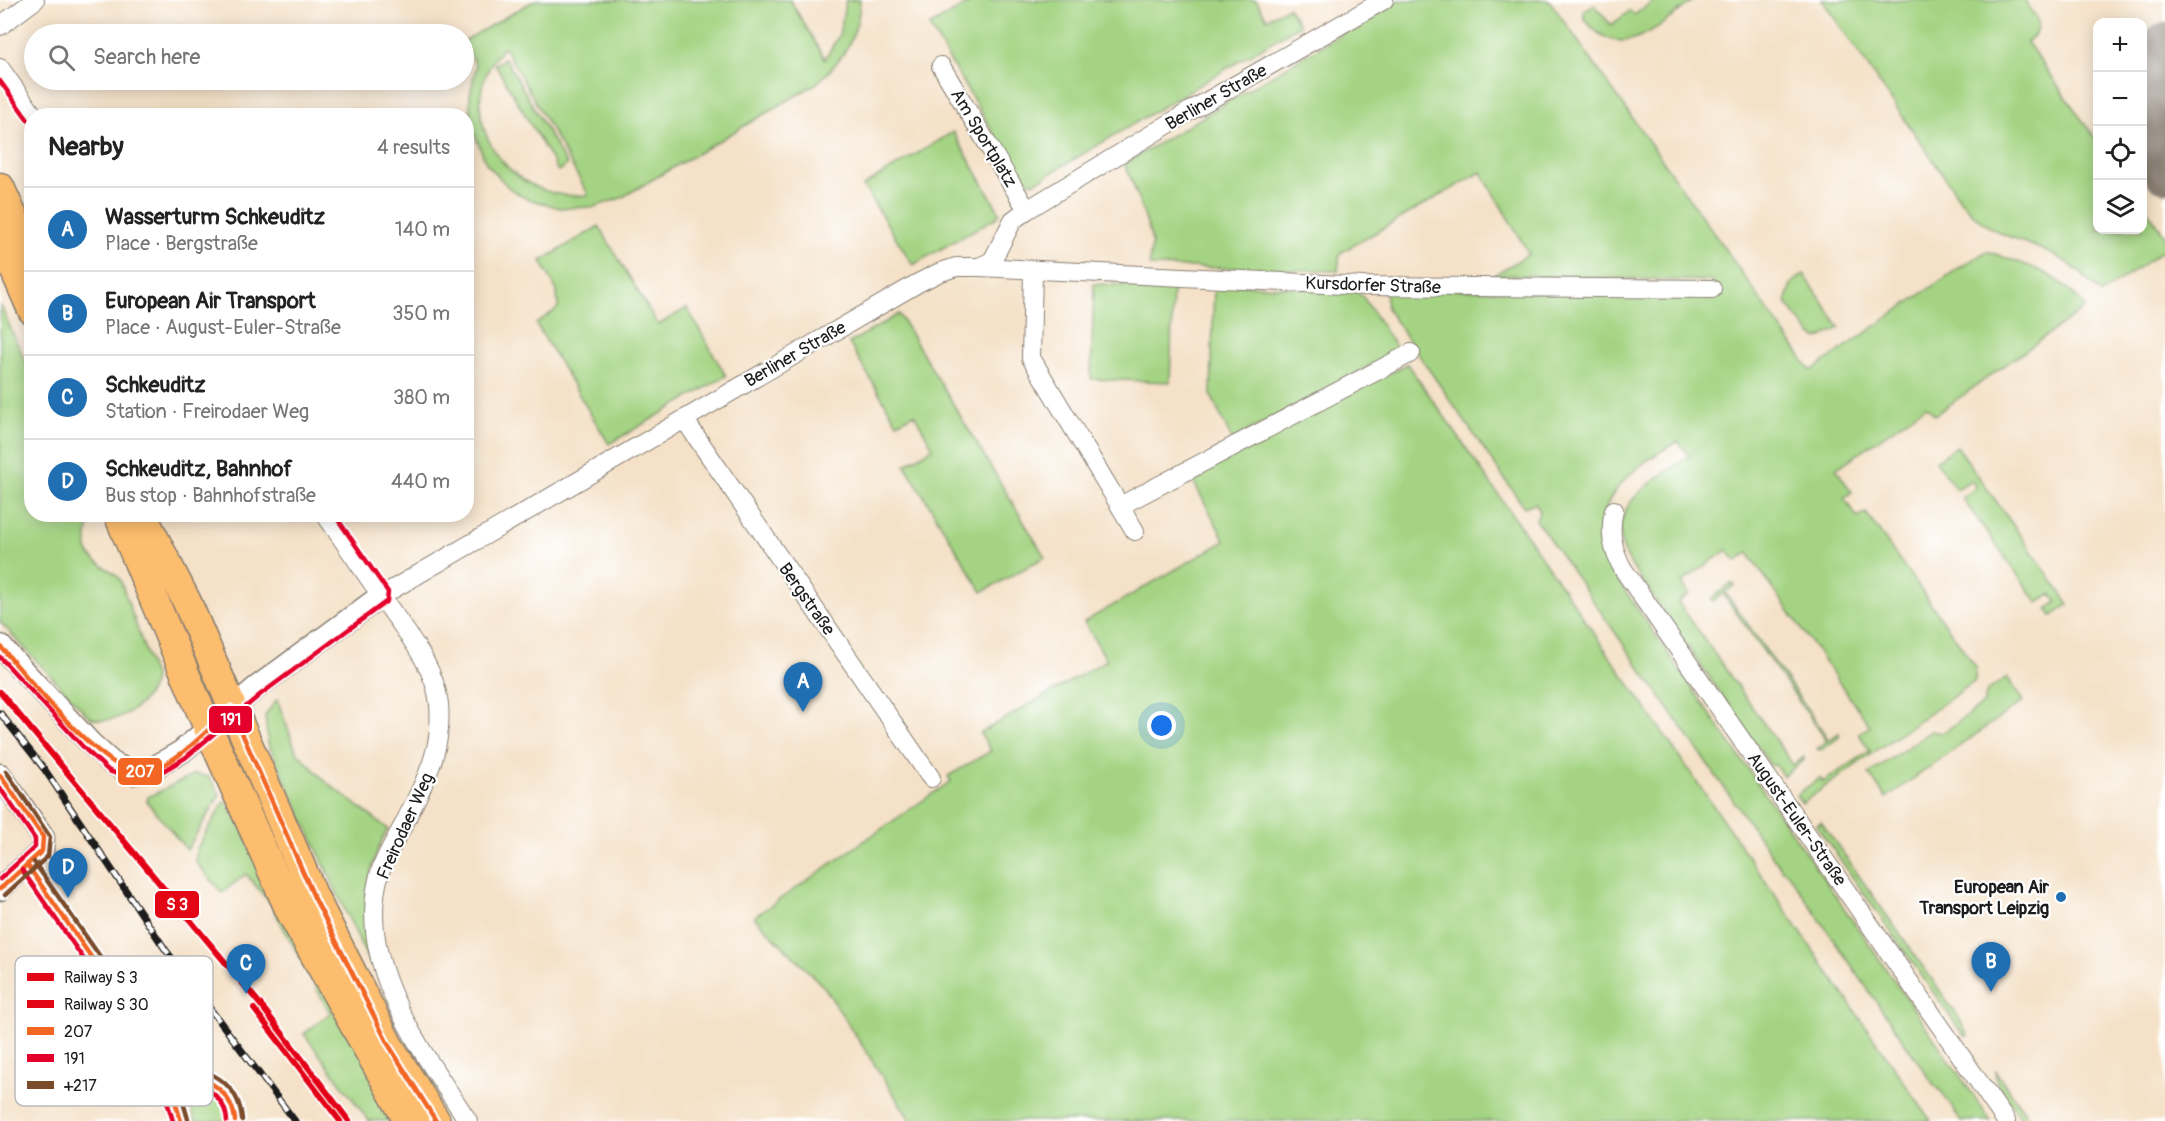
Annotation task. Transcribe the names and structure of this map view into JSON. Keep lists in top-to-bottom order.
{
  "streets": {
    "street": [
      "Berliner Straße",
      "Am Sportplatz",
      "Kursdorfer Straße",
      "Bergstraße",
      "August-Euler-Straße",
      "Freirodaer Weg"
    ]
  },
  "crossings": [
    ["Berliner Straße", "Am Sportplatz"],
    ["Berliner Straße", "Kursdorfer Straße"],
    ["Berliner Straße", "Bergstraße"],
    ["Berliner Straße", "Freirodaer Weg"]
  ],
  "places": ["European Air Transport Leipzig"],
  "lines": ["transit line 191", "transit line 207", "transit line +217"],
  "legend": [
    "Railway S 3",
    "Railway S 30",
    "207",
    "191",
    "+217"
  ],
  "page": {
    "map_buttons": ["+", "−"],
    "search": "Search here",
    "heading": ["Nearby", "4 results"],
    "list": [
      {
        "mark": "A",
        "name": "Wasserturm Schkeuditz",
        "note": "Place · Bergstraße",
        "value": "140 m"
      },
      {
        "mark": "B",
        "name": "European Air Transport",
        "note": "Place · August-Euler-Straße",
        "value": "350 m"
      },
      {
        "mark": "C",
        "name": "Schkeuditz",
        "note": "Station · Freirodaer Weg",
        "value": "380 m"
      },
      {
        "mark": "D",
        "name": "Schkeuditz, Bahnhof",
        "note": "Bus stop · Bahnhofstraße",
        "value": "440 m"
      }
    ],
    "pins": [
      "A",
      "D",
      "B",
      "C"
    ]
  }
}
